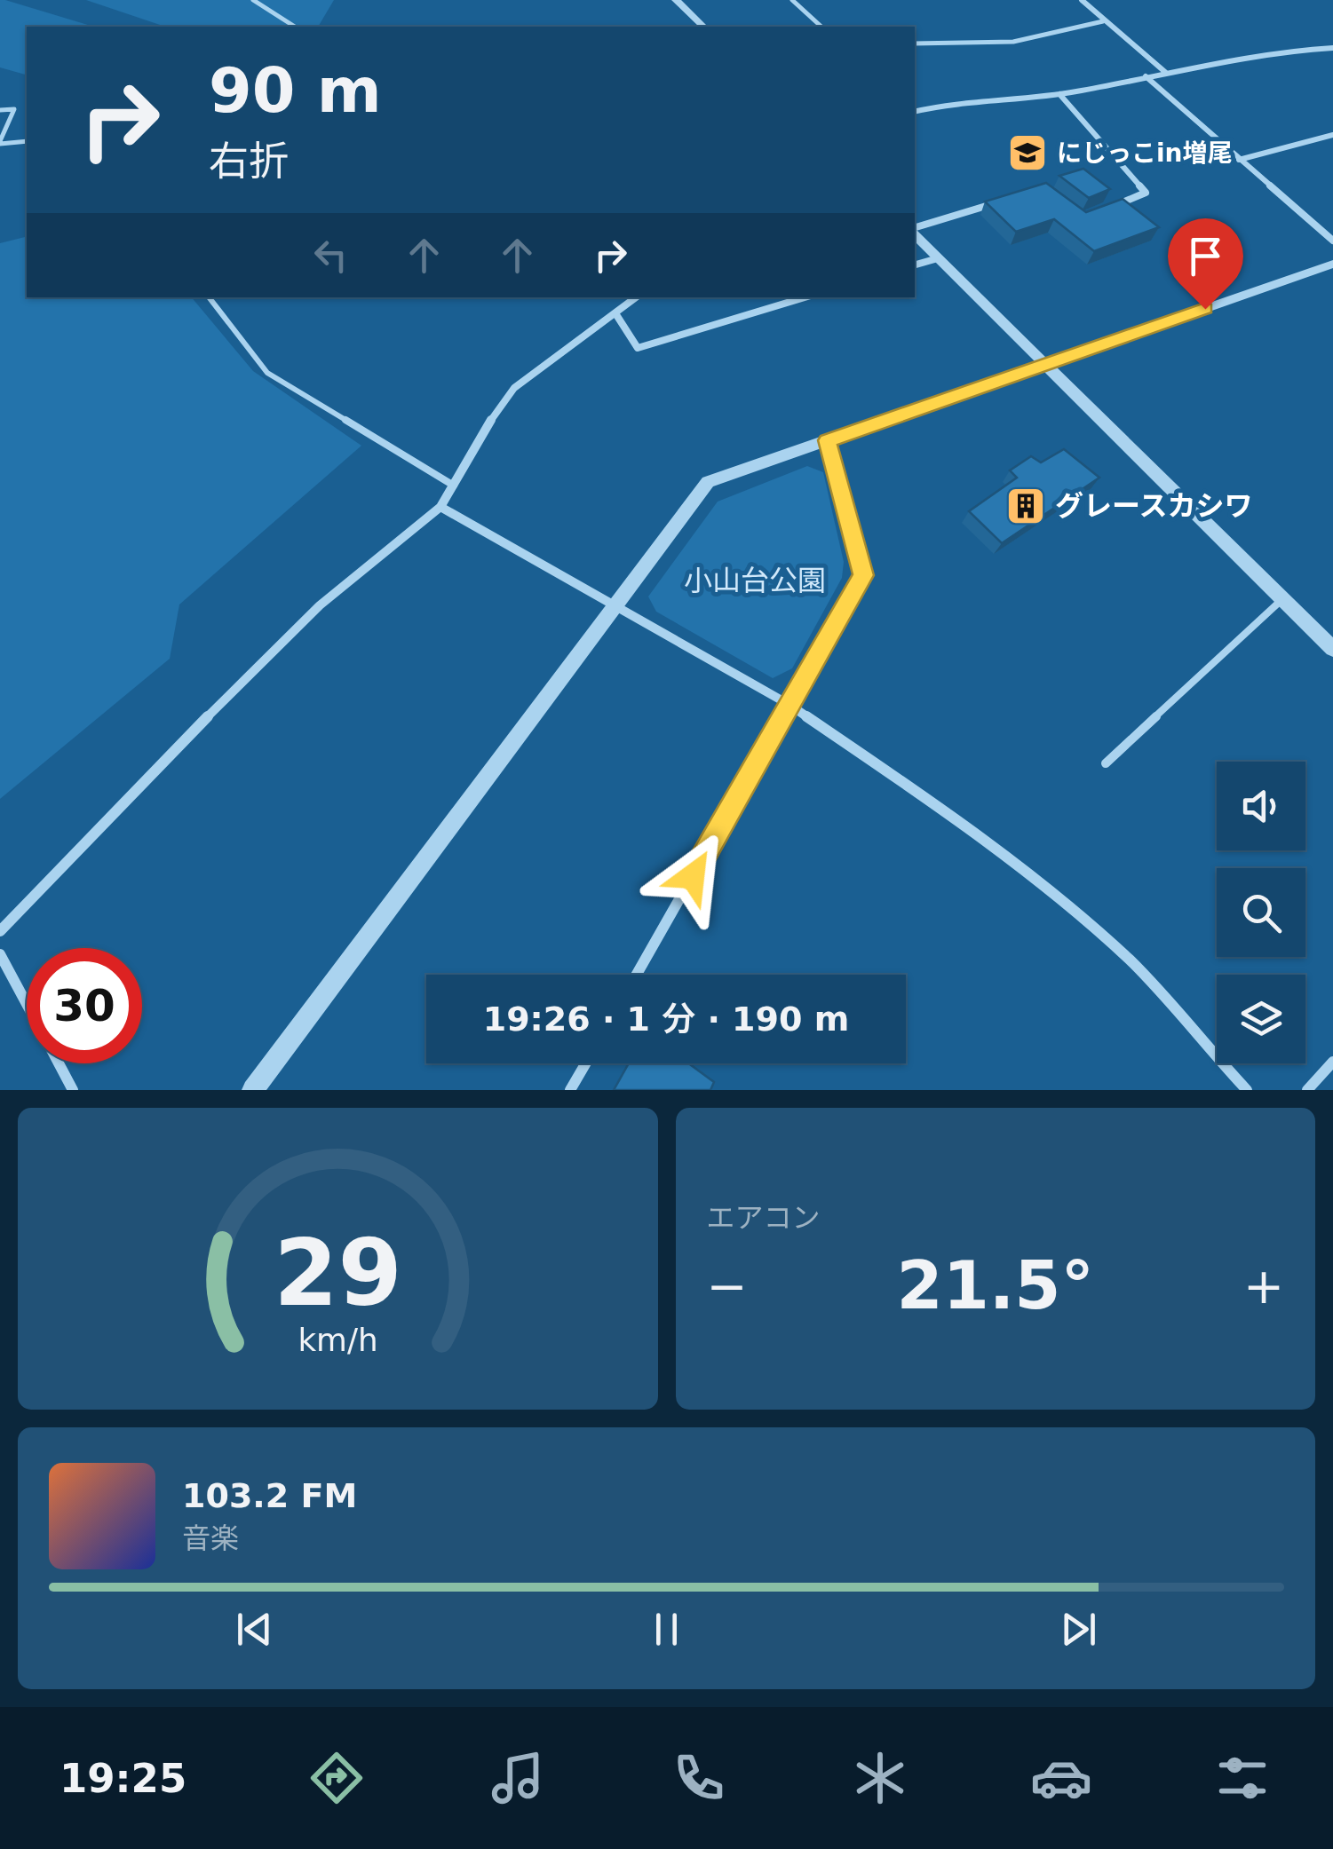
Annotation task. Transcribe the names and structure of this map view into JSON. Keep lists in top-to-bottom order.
{
  "parks": ["小山台公園"],
  "places": {
    "school or university": ["にじっこin増尾"],
    "building": ["グレースカシワ"]
  },
  "page": {
    "turn": ["90 m", "右折"],
    "limit": "30",
    "trip": "19:26 · 1 分 · 190 m",
    "tile": "エアコン",
    "heat": ["−", "21.5°", "+"],
    "song": ["103.2 FM", "音楽"],
    "tabs": "19:25",
    "gauge": ["29", "km/h"]
  }
}
